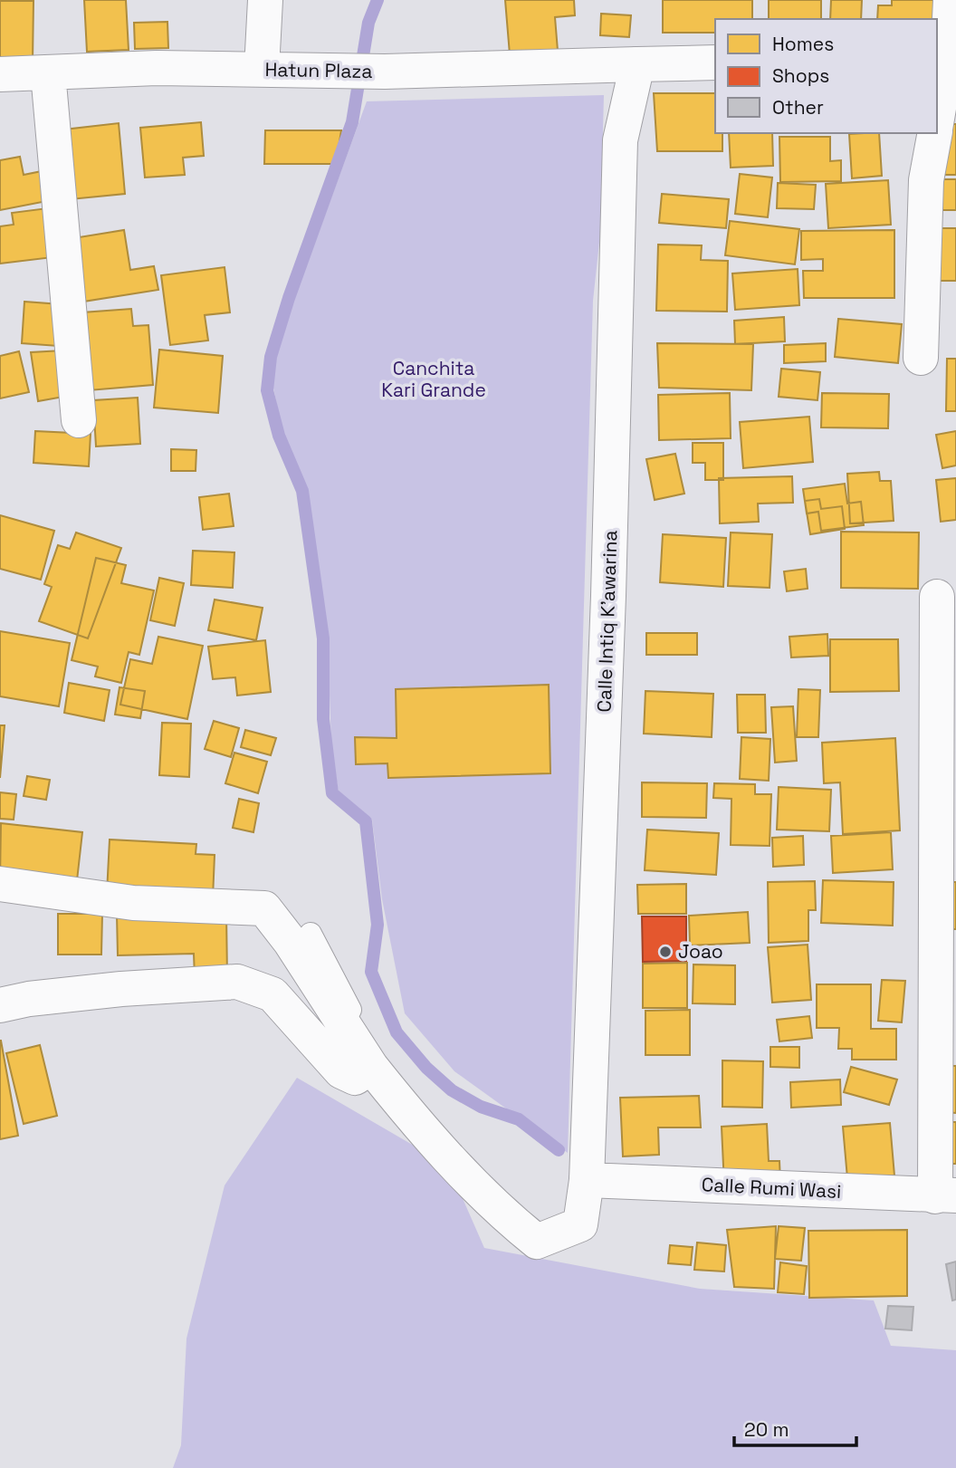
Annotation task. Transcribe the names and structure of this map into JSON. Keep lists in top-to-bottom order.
{
  "streets": {
    "street": ["Hatun Plaza", "Calle Intiq K'awarina", "Calle Rumi Wasi"]
  },
  "crossings": [
    ["Hatun Plaza", "Calle Intiq K'awarina"],
    ["Calle Intiq K'awarina", "Calle Rumi Wasi"]
  ],
  "parks": ["Canchita Kari Grande"],
  "places": ["Joao"],
  "legend": ["Homes", "Shops", "Other"],
  "scale_bar": "20 m"
}
